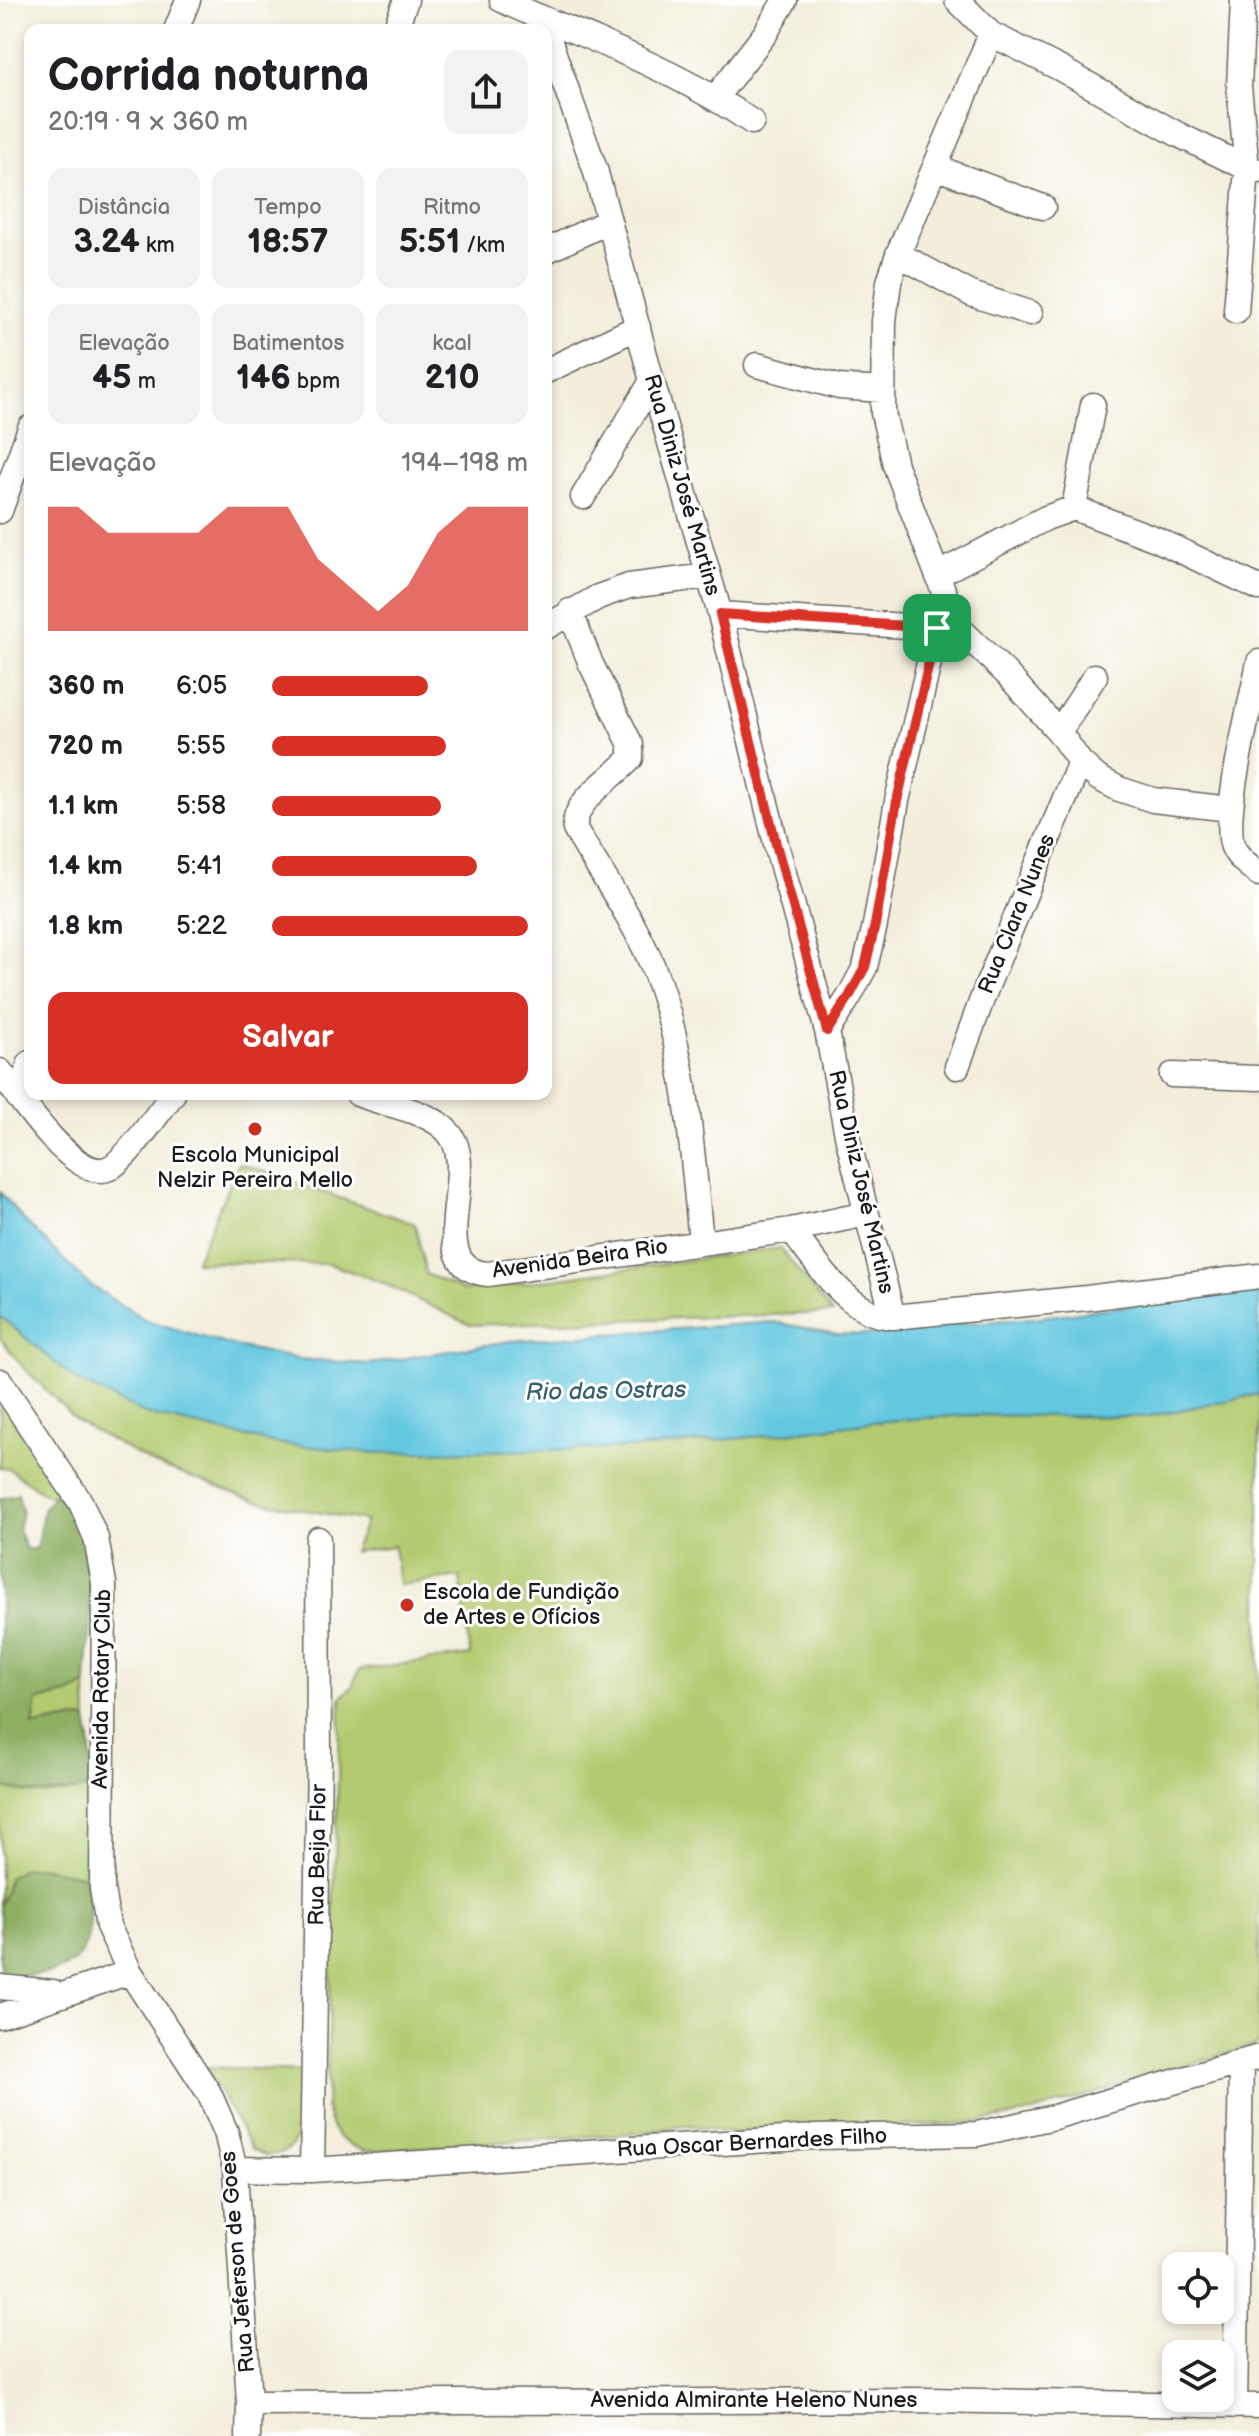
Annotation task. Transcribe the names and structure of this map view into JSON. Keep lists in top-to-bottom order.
{
  "streets": {
    "street": [
      "Rua Diniz José Martins",
      "Rua Clara Nunes",
      "Avenida Beira Rio",
      "Avenida Rotary Club",
      "Rua Beija Flor",
      "Rua Oscar Bernardes Filho",
      "Rua Jeferson de Goes",
      "Avenida Almirante Heleno Nunes"
    ]
  },
  "crossings": [
    ["Rua Diniz José Martins", "Avenida Beira Rio"],
    ["Avenida Rotary Club", "Rua Jeferson de Goes"],
    ["Rua Beija Flor", "Rua Oscar Bernardes Filho"],
    ["Rua Oscar Bernardes Filho", "Rua Jeferson de Goes"],
    ["Rua Jeferson de Goes", "Avenida Almirante Heleno Nunes"]
  ],
  "water": ["Rio das Ostras"],
  "places": ["Escola Municipal Nelzir Pereira Mello", "Escola de Fundição de Artes e Ofícios"],
  "page": {
    "heading": ["Corrida noturna", "20:19 · 9 × 360 m"],
    "stats": [
      ["Distância", "3.24 km"],
      ["Tempo", "18:57"],
      ["Ritmo", "5:51 /km"],
      ["Elevação", "45 m"],
      ["Batimentos", "146 bpm"],
      ["kcal", "210"]
    ],
    "chart": ["Elevação", "194–198 m"],
    "list": [
      {
        "name": "360 m",
        "note": "6:05"
      },
      {
        "name": "720 m",
        "note": "5:55"
      },
      {
        "name": "1.1 km",
        "note": "5:58"
      },
      {
        "name": "1.4 km",
        "note": "5:41"
      },
      {
        "name": "1.8 km",
        "note": "5:22"
      }
    ],
    "buttons": "Salvar"
  }
}
